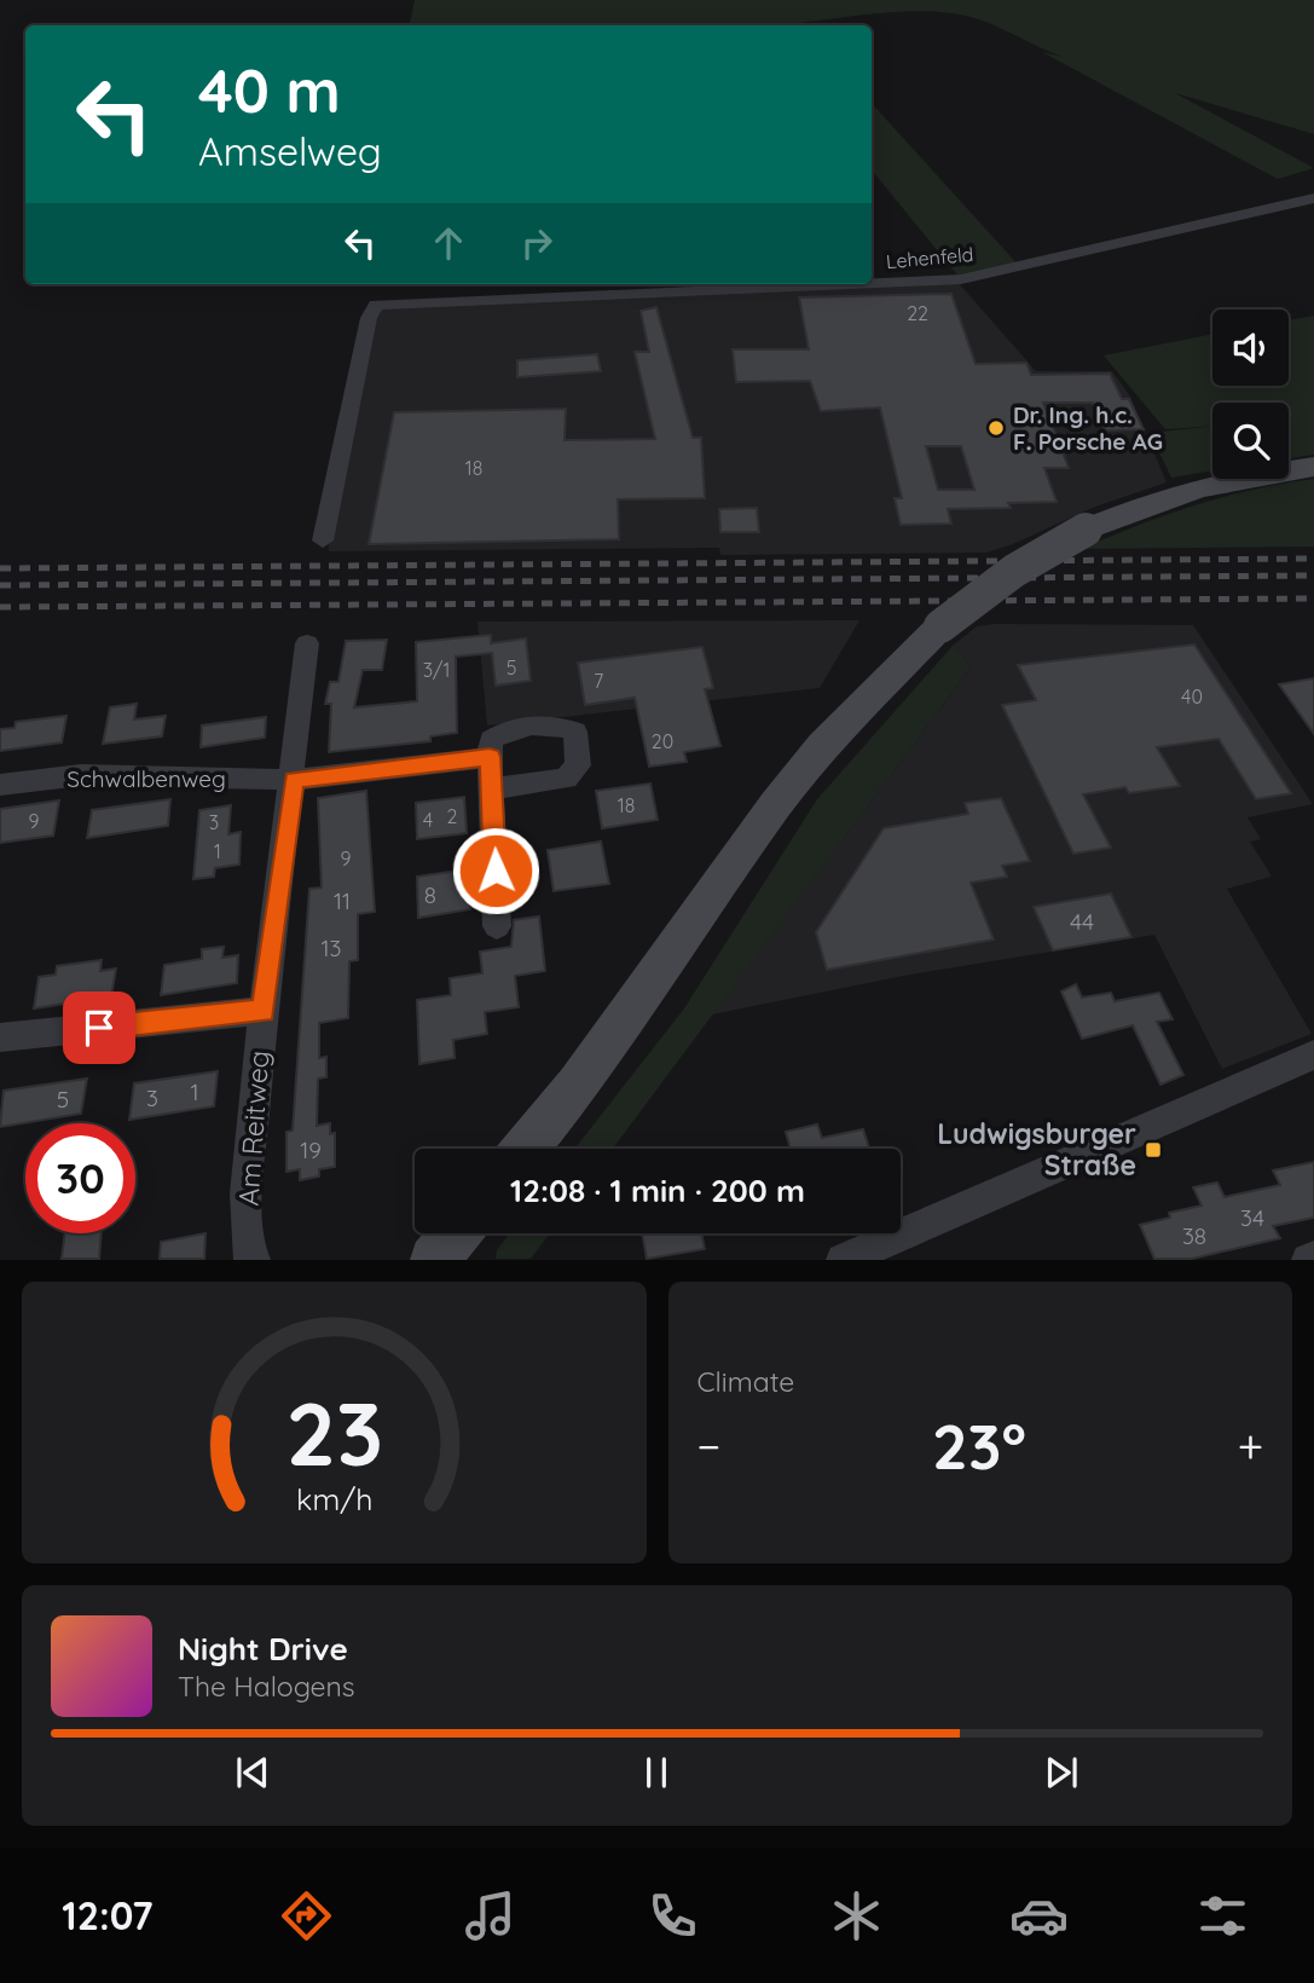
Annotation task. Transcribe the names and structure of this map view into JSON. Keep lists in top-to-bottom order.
{
  "streets": {
    "street": ["Lehenfeld", "Schwalbenweg", "Am Reitweg"]
  },
  "crossings": [
    ["Schwalbenweg", "Am Reitweg"]
  ],
  "places": {
    "other": ["Dr. Ing. h.c. F. Porsche AG"],
    "transit": ["Ludwigsburger Straße"]
  },
  "house_numbers": [
    "22",
    "18",
    "5",
    "3/1",
    "7",
    "40",
    "20",
    "18",
    "2",
    "4",
    "9",
    "3",
    "1",
    "9",
    "8",
    "11",
    "44",
    "13",
    "1",
    "3",
    "5",
    "19",
    "34",
    "38"
  ],
  "page": {
    "turn": ["40 m", "Amselweg"],
    "limit": "30",
    "trip": "12:08 · 1 min · 200 m",
    "tile": "Climate",
    "heat": ["−", "23°", "+"],
    "song": ["Night Drive", "The Halogens"],
    "tabs": "12:07",
    "gauge": ["23", "km/h"]
  }
}
